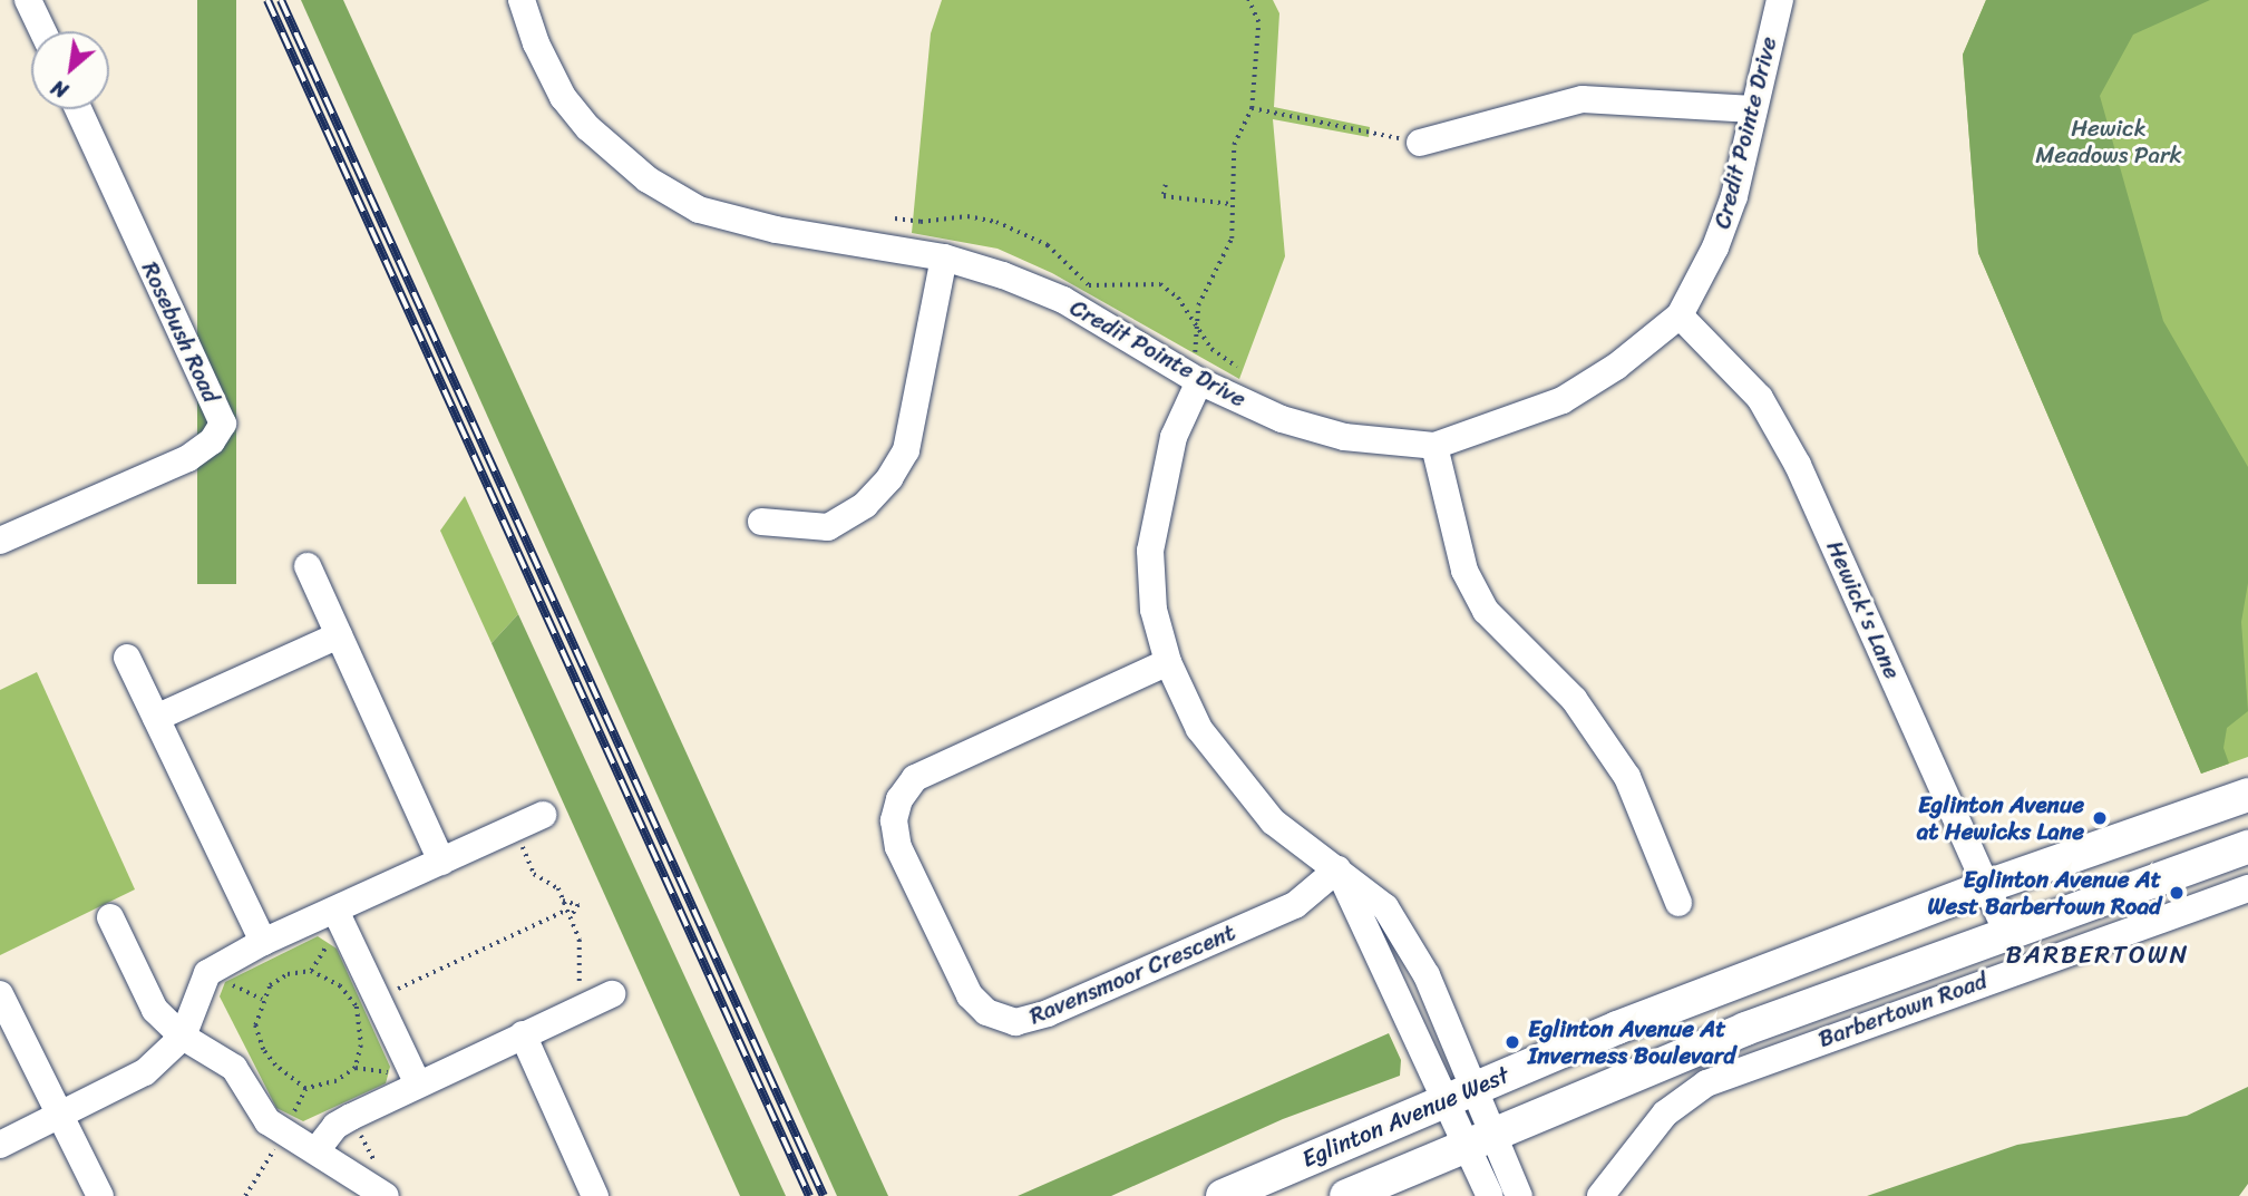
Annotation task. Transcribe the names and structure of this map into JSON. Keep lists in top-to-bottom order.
{
  "streets": {
    "main road": ["Eglinton Avenue West"],
    "street": [
      "Credit Pointe Drive",
      "Rosebush Road",
      "Hewick's Lane",
      "Ravensmoor Crescent",
      "Barbertown Road"
    ]
  },
  "crossings": [
    ["Credit Pointe Drive", "Hewick's Lane"],
    ["Hewick's Lane", "Eglinton Avenue West"]
  ],
  "districts": ["BARBERTOWN"],
  "parks": ["Hewick Meadows Park"],
  "places": ["Eglinton Avenue at Hewicks Lane", "Eglinton Avenue At West Barbertown Road", "Eglinton Avenue At Inverness Boulevard"],
  "north": "bottom left"
}
